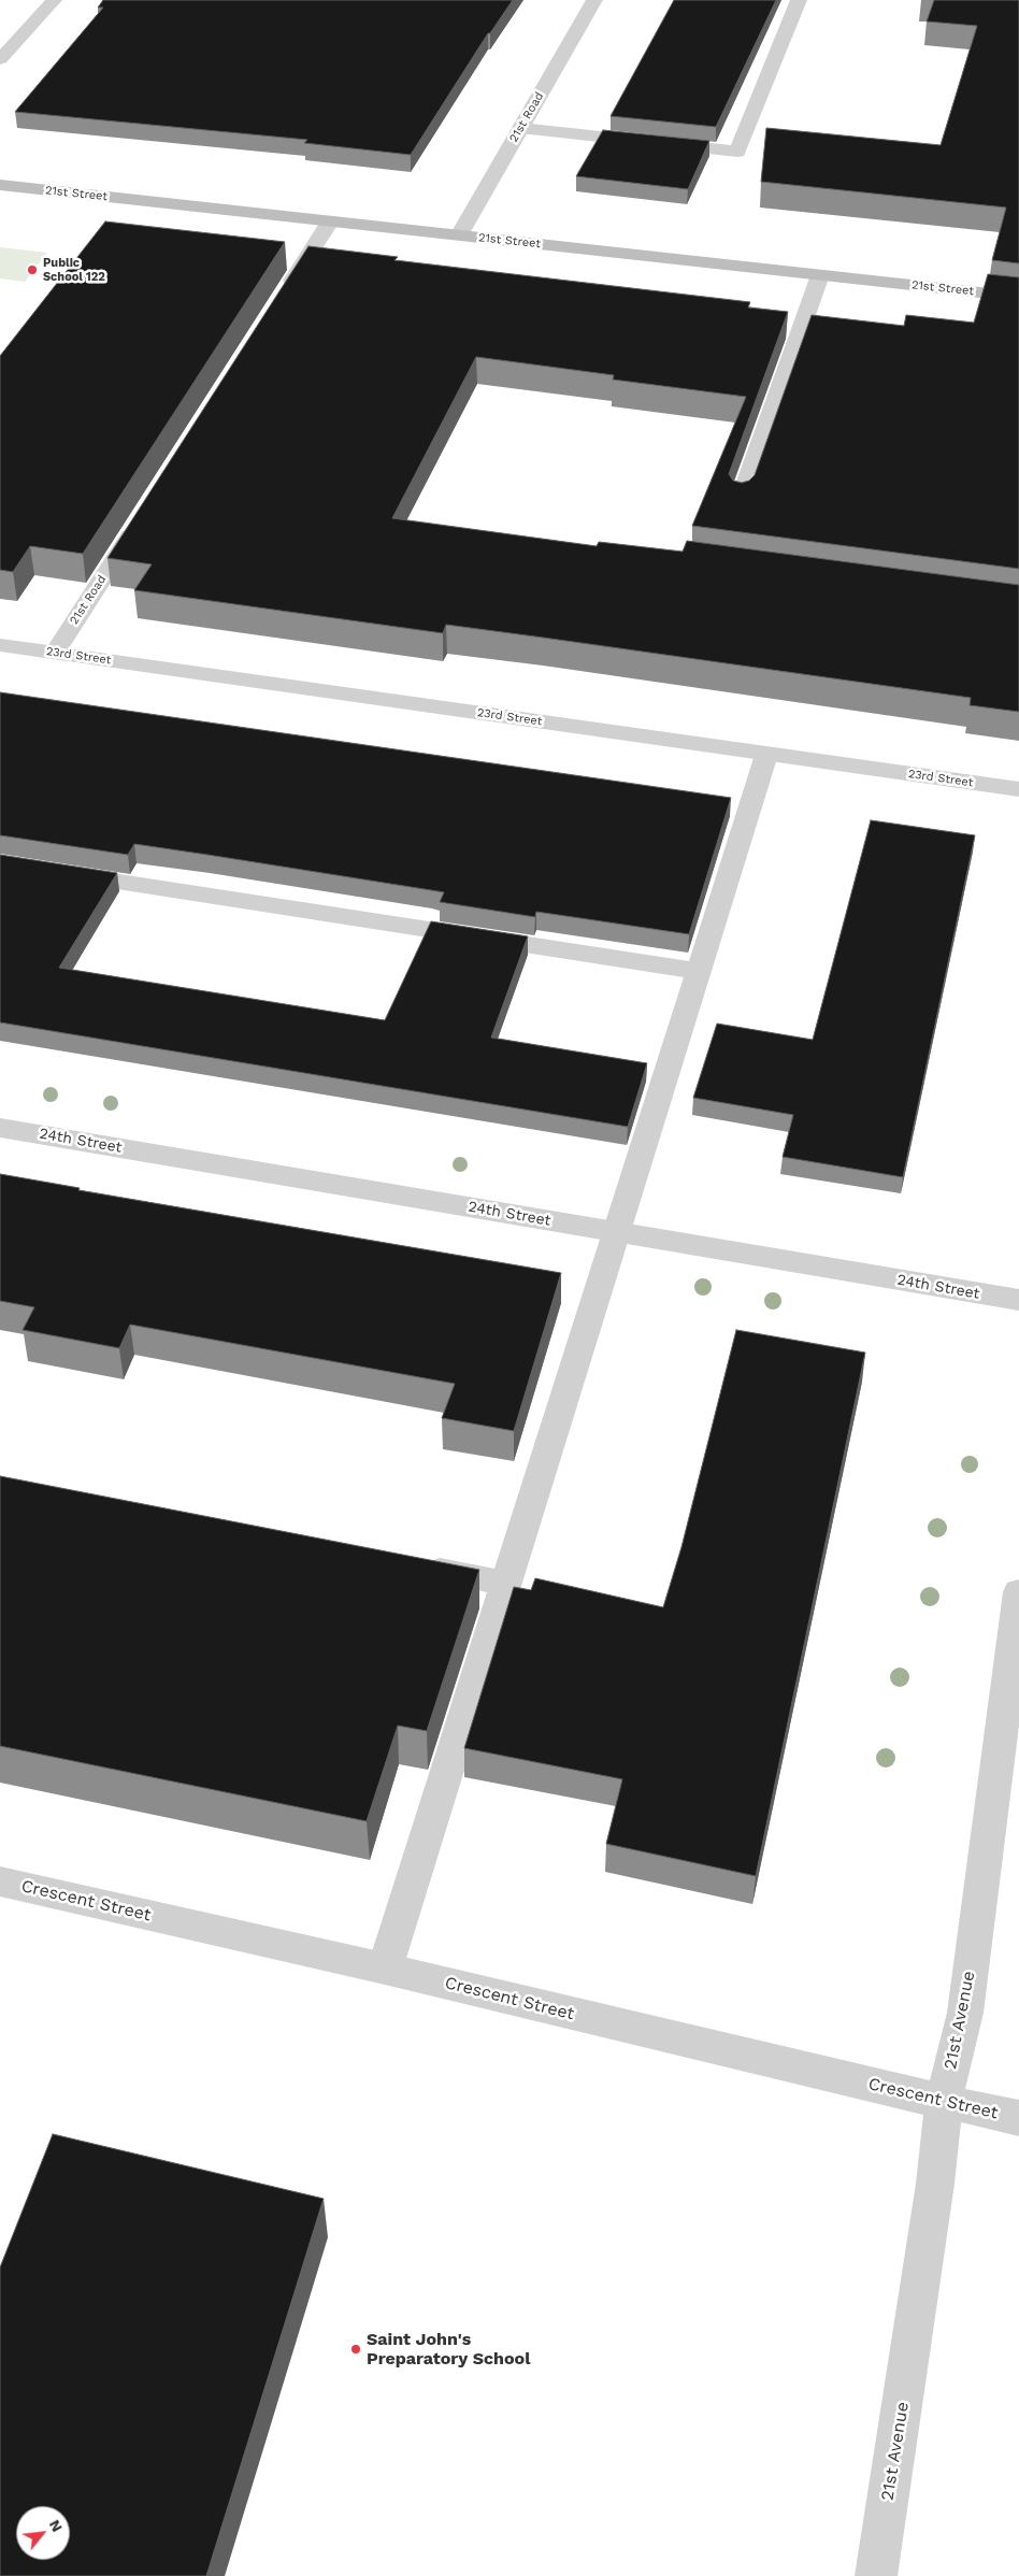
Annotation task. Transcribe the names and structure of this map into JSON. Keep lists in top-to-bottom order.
{
  "streets": {
    "street": [
      "21st Road",
      "21st Street",
      "23rd Street",
      "24th Street",
      "Crescent Street",
      "21st Avenue"
    ]
  },
  "crossings": [
    ["21st Road", "21st Street"],
    ["21st Road", "23rd Street"],
    ["Crescent Street", "21st Avenue"]
  ],
  "places": ["Public School 122", "Saint John's Preparatory School"],
  "north": "top right"
}
